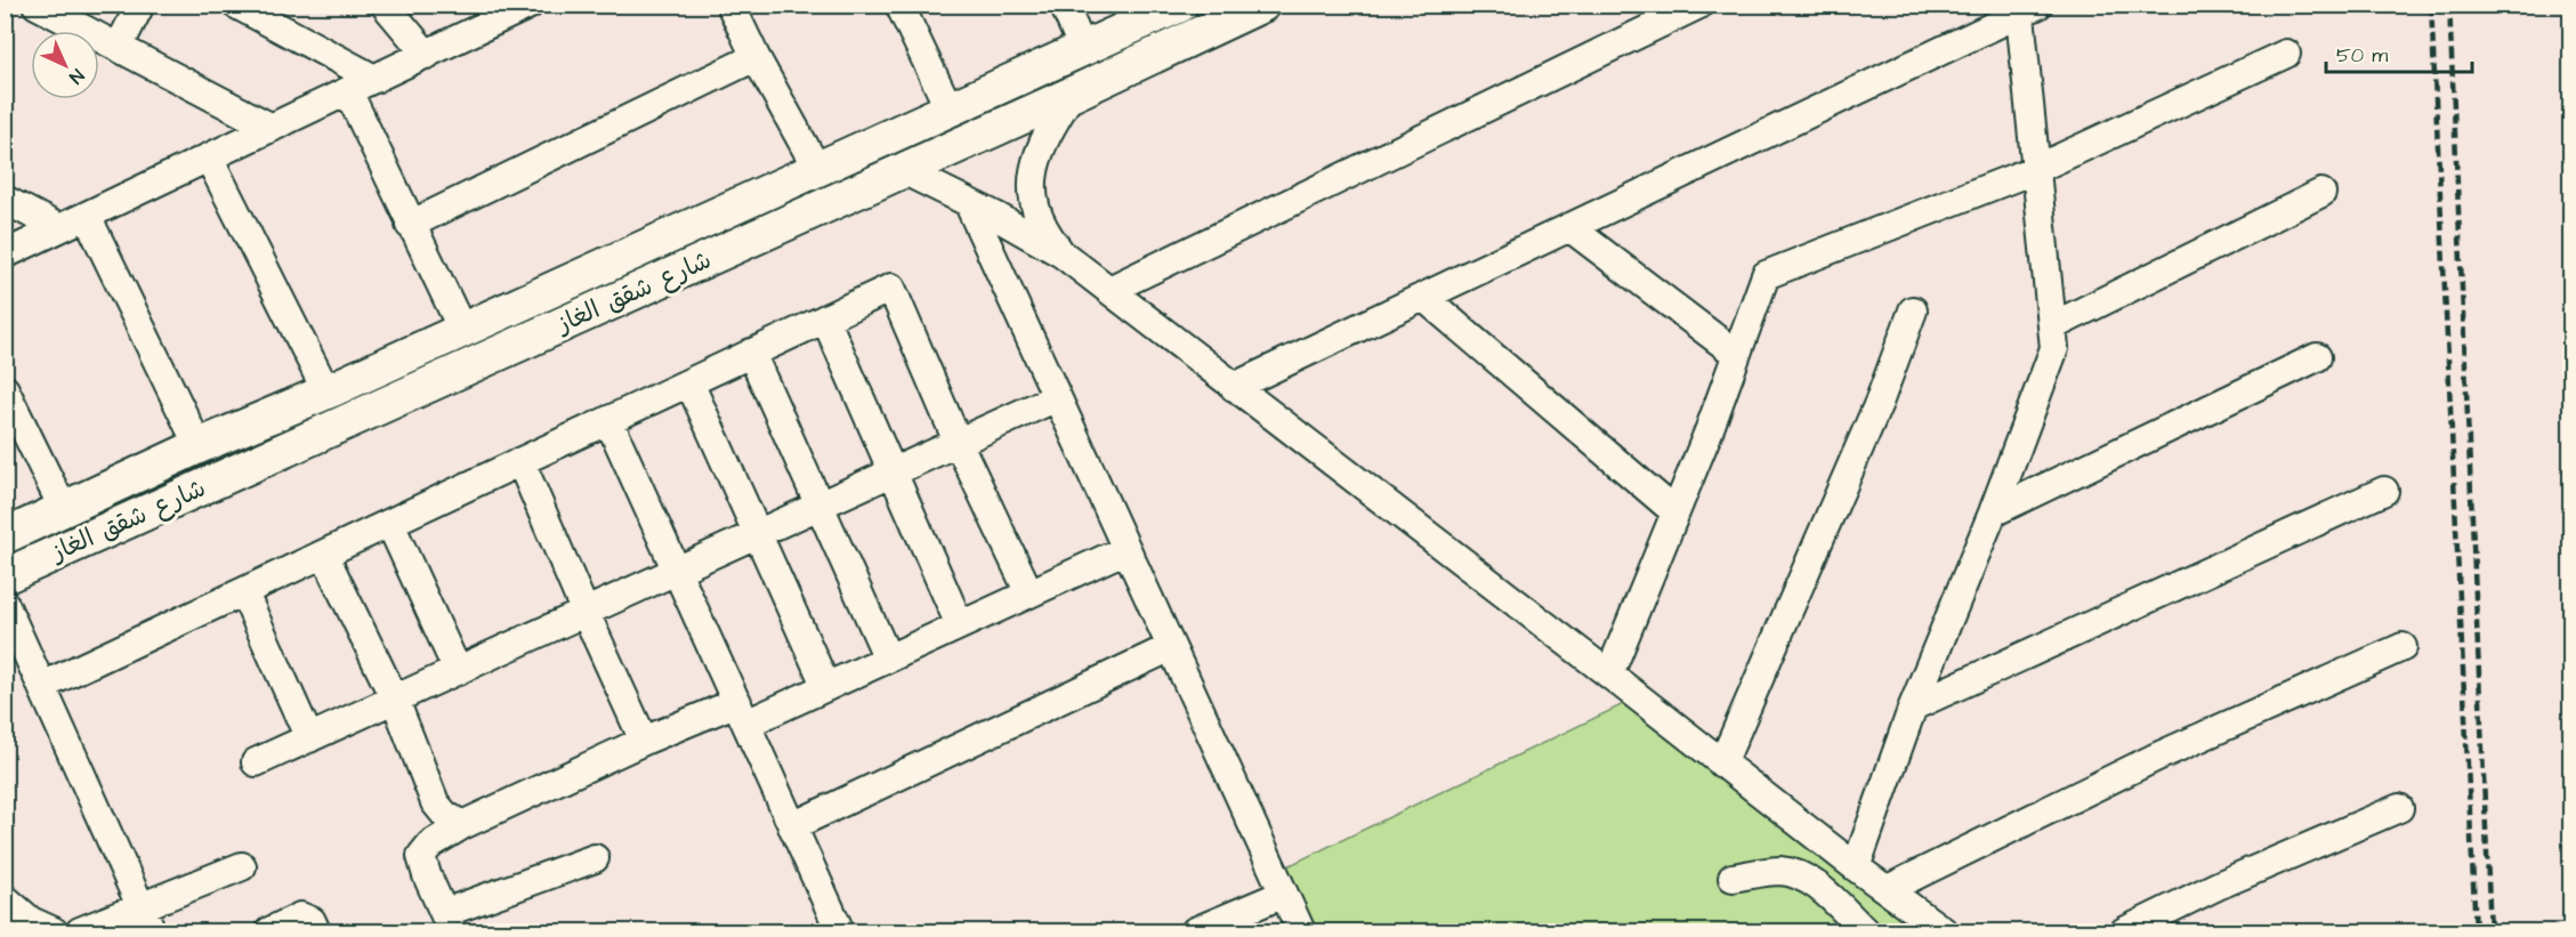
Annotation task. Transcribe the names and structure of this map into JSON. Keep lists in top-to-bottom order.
{
  "streets": {
    "main road": ["شارع شقق الغاز"]
  },
  "scale_bar": "50 m",
  "north": "bottom right"
}
